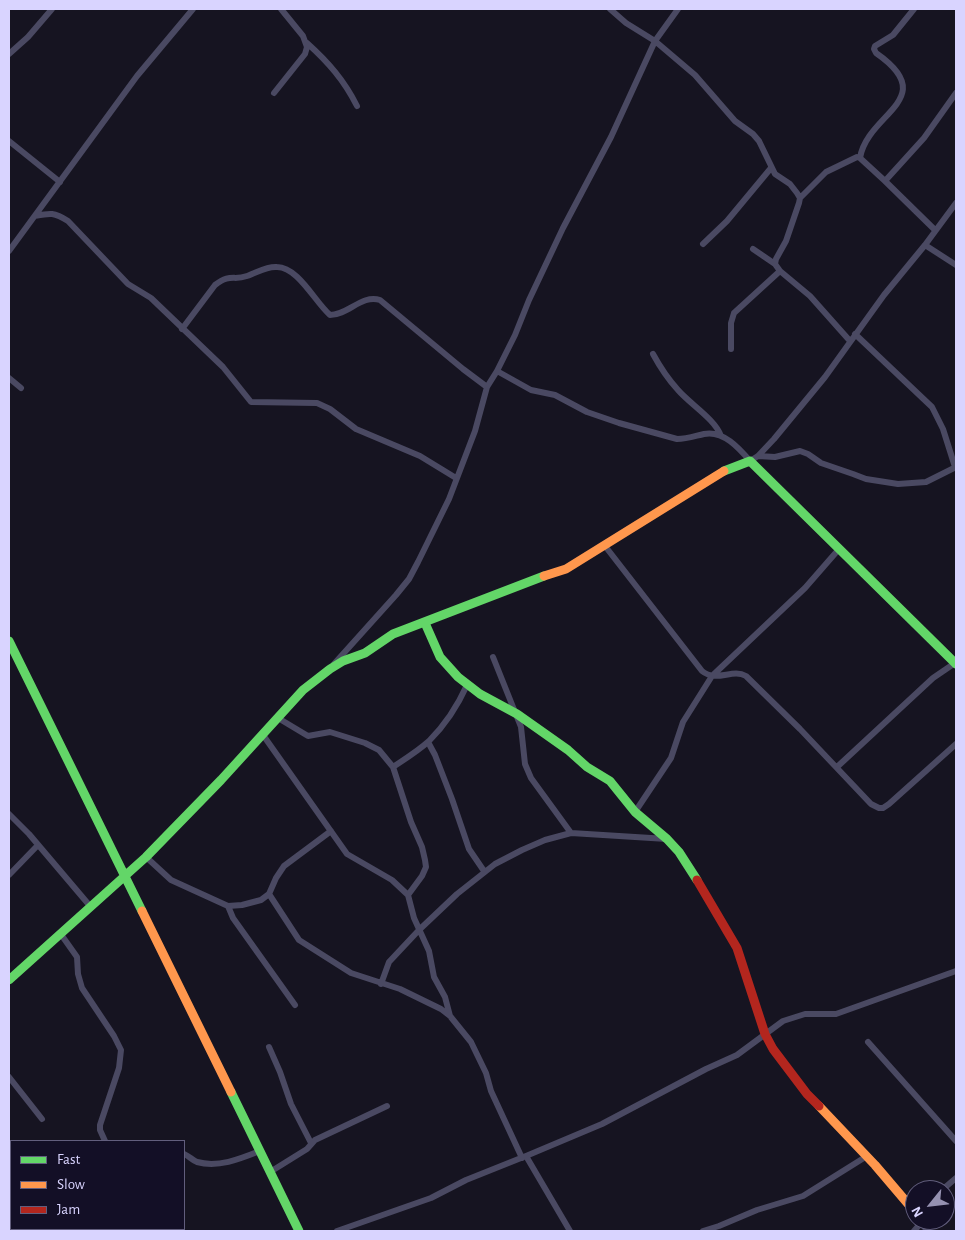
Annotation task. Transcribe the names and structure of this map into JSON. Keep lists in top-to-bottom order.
{
  "legend": ["Fast", "Slow", "Jam"],
  "north": "bottom left"
}
